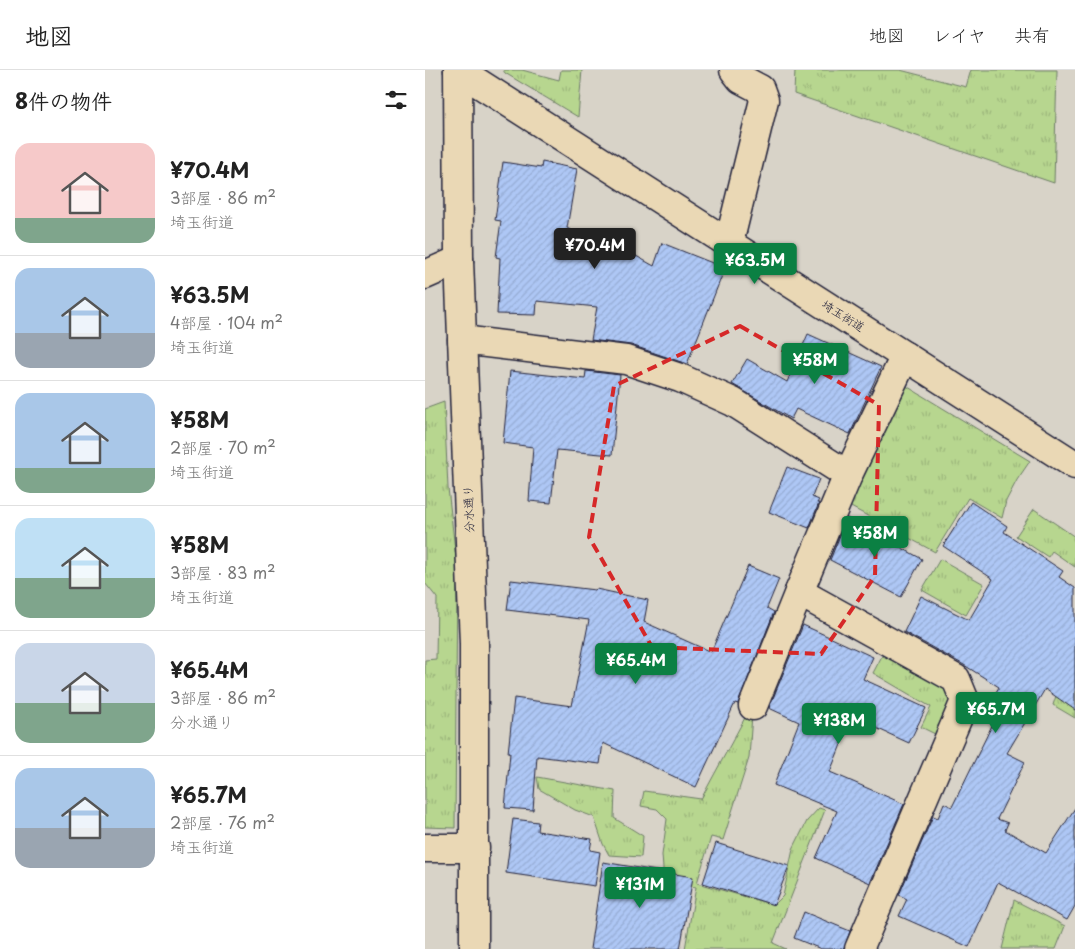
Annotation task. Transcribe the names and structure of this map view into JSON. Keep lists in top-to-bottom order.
{
  "streets": {
    "street": ["埼玉街道", "分水通り"]
  },
  "crossings": [
    ["埼玉街道", "分水通り"]
  ],
  "page": {
    "header": "地図",
    "nav": ["地図", "レイヤ", "共有"],
    "heading": "8件の物件",
    "list": [
      {
        "name": "¥70.4M",
        "note": "3部屋 · 86 m² · 埼玉街道"
      },
      {
        "name": "¥63.5M",
        "note": "4部屋 · 104 m² · 埼玉街道"
      },
      {
        "name": "¥58M",
        "note": "2部屋 · 70 m² · 埼玉街道"
      },
      {
        "name": "¥58M",
        "note": "3部屋 · 83 m² · 埼玉街道"
      },
      {
        "name": "¥65.4M",
        "note": "3部屋 · 86 m² · 分水通り"
      },
      {
        "name": "¥65.7M",
        "note": "2部屋 · 76 m² · 埼玉街道"
      }
    ],
    "price": [
      "¥70.4M",
      "¥63.5M",
      "¥58M",
      "¥58M",
      "¥65.4M",
      "¥65.7M",
      "¥138M",
      "¥131M"
    ]
  }
}
